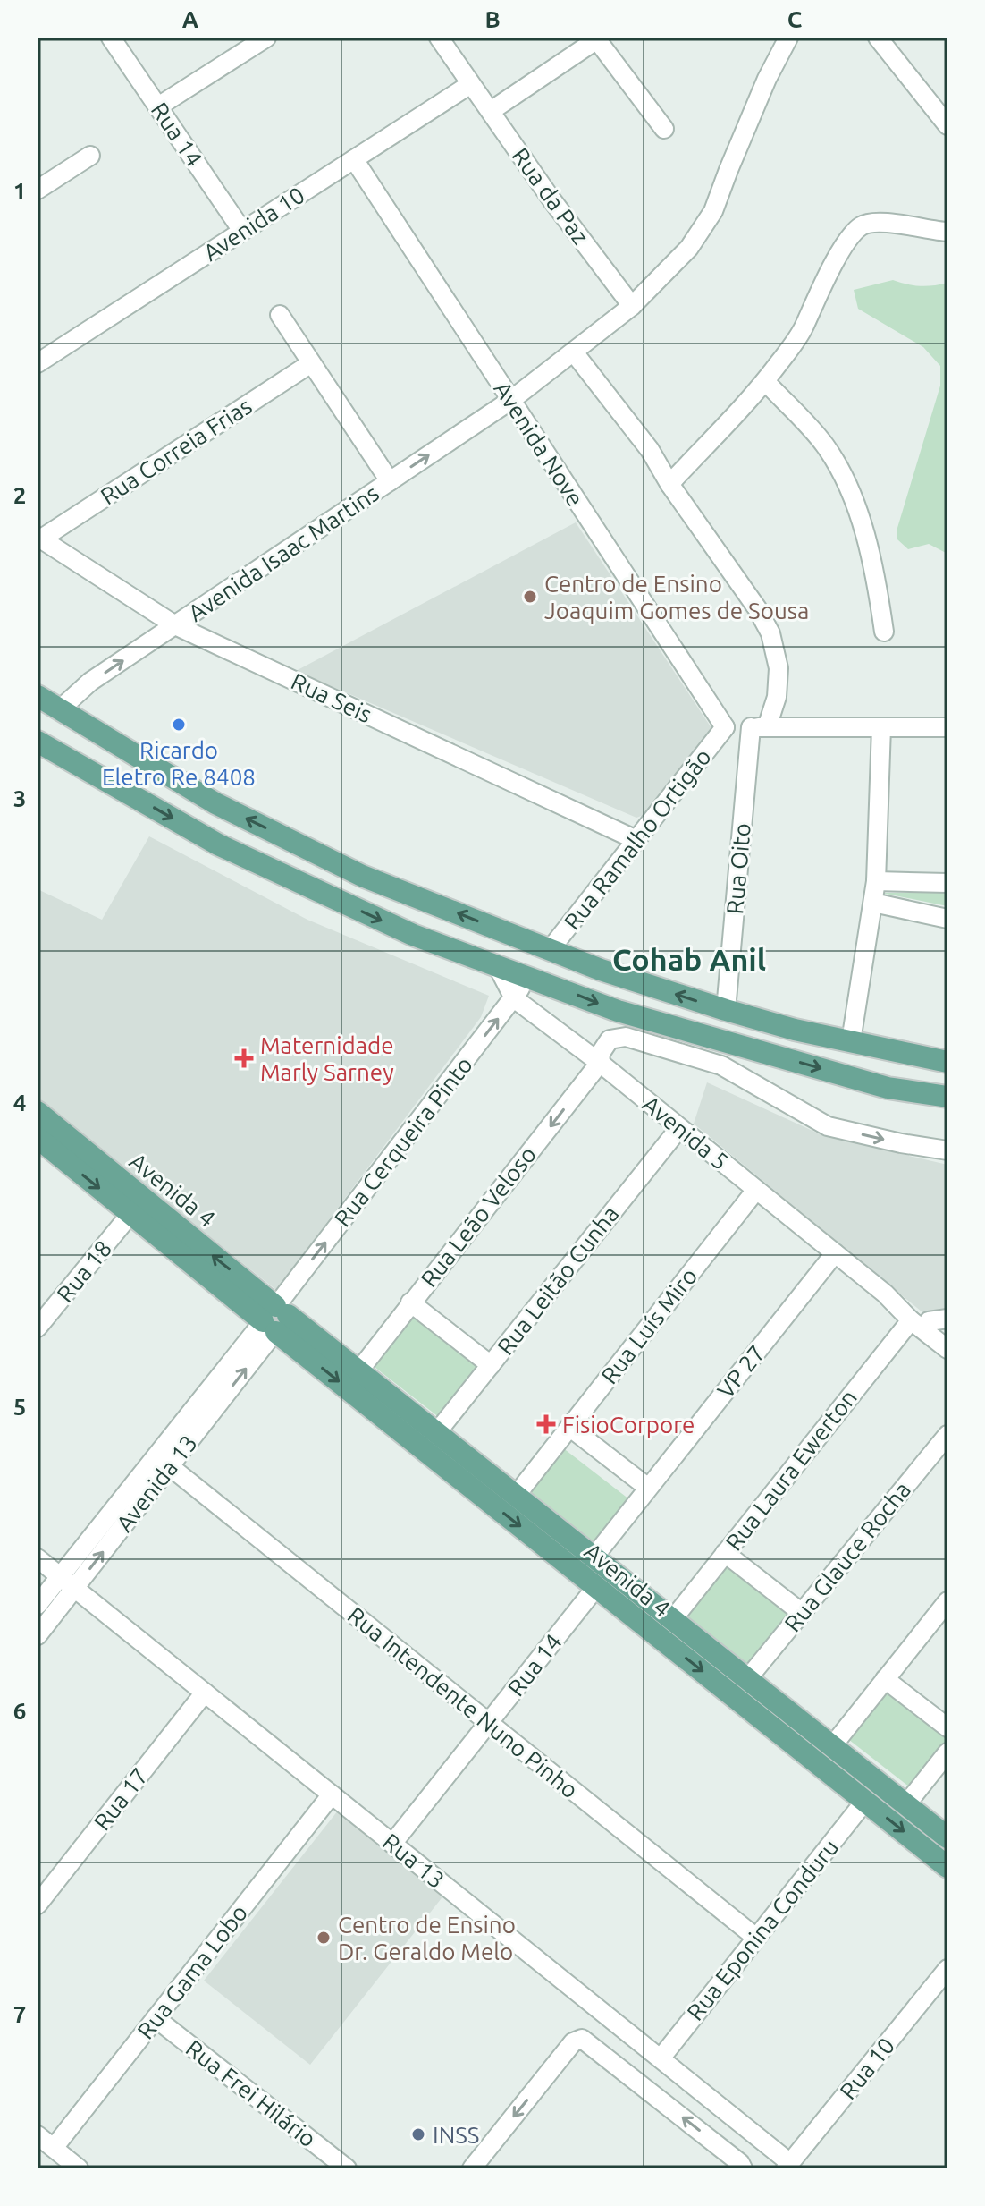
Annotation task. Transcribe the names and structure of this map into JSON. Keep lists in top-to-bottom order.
{
  "streets": {
    "main road": ["Avenida 4"],
    "street": [
      "Rua 14",
      "Rua da Paz",
      "Avenida 10",
      "Avenida Nove",
      "Rua Correia Frias",
      "Avenida Isaac Martins",
      "Rua Seis",
      "Rua Ramalho Ortigão",
      "Rua Oito",
      "Avenida 5",
      "Rua Cerqueira Pinto",
      "Rua Leão Veloso",
      "Rua 18",
      "Rua Leitão Cunha",
      "Rua Luís Miro",
      "VP 27",
      "Rua Laura Ewerton",
      "Avenida 13",
      "Rua Glauce Rocha",
      "Rua Intendente Nuno Pinho",
      "Rua 17",
      "Rua 13",
      "Rua Eponina Conduru",
      "Rua Gama Lobo",
      "Rua 10",
      "Rua Frei Hilário"
    ]
  },
  "crossings": [
    ["Rua 14", "Avenida 10"],
    ["Rua 14", "Avenida 4"],
    ["Rua 14", "Rua Intendente Nuno Pinho"],
    ["Rua 14", "Rua 13"],
    ["Rua da Paz", "Avenida 10"],
    ["Rua da Paz", "Avenida Isaac Martins"],
    ["Avenida 10", "Avenida Nove"],
    ["Avenida Nove", "Avenida Isaac Martins"],
    ["Avenida Nove", "Rua Ramalho Ortigão"],
    ["Rua Correia Frias", "Rua Seis"],
    ["Avenida Isaac Martins", "Rua Seis"],
    ["Avenida Isaac Martins", "Rua Oito"],
    ["Rua Seis", "Rua Ramalho Ortigão"],
    ["Avenida 5", "Rua Cerqueira Pinto"],
    ["Avenida 5", "Rua Leão Veloso"],
    ["Avenida 5", "Rua Leitão Cunha"],
    ["Avenida 5", "Rua Luís Miro"],
    ["Avenida 5", "VP 27"],
    ["Avenida 5", "Rua Laura Ewerton"],
    ["Rua Cerqueira Pinto", "Avenida 4"],
    ["Rua Cerqueira Pinto", "Avenida 13"],
    ["Avenida 4", "Rua Leão Veloso"],
    ["Avenida 4", "Rua 18"],
    ["Avenida 4", "Rua Leitão Cunha"],
    ["Avenida 4", "Rua Luís Miro"],
    ["Avenida 4", "VP 27"],
    ["Avenida 4", "Rua Laura Ewerton"],
    ["Avenida 4", "Avenida 13"],
    ["Avenida 4", "Rua Glauce Rocha"],
    ["Avenida 4", "Rua Eponina Conduru"],
    ["Avenida 13", "Rua Intendente Nuno Pinho"],
    ["Avenida 13", "Rua 13"],
    ["Rua Intendente Nuno Pinho", "Rua Eponina Conduru"],
    ["Rua 17", "Rua 13"],
    ["Rua 13", "Rua Eponina Conduru"],
    ["Rua 13", "Rua Gama Lobo"],
    ["Rua 13", "Rua 10"],
    ["Rua Gama Lobo", "Rua Frei Hilário"]
  ],
  "one_way": ["Rua Cerqueira Pinto", "Rua Leão Veloso"],
  "districts": ["Cohab Anil"],
  "places": {
    "other": [
      "Centro de Ensino Joaquim Gomes de Sousa",
      "Ricardo Eletro Re 8408",
      "Centro de Ensino Dr. Geraldo Melo",
      "INSS"
    ],
    "health": ["Maternidade Marly Sarney", "FisioCorpore"]
  },
  "grid": {
    "columns": ["A", "B", "C"],
    "rows": [
      "1",
      "2",
      "3",
      "4",
      "5",
      "6",
      "7"
    ]
  }
}
